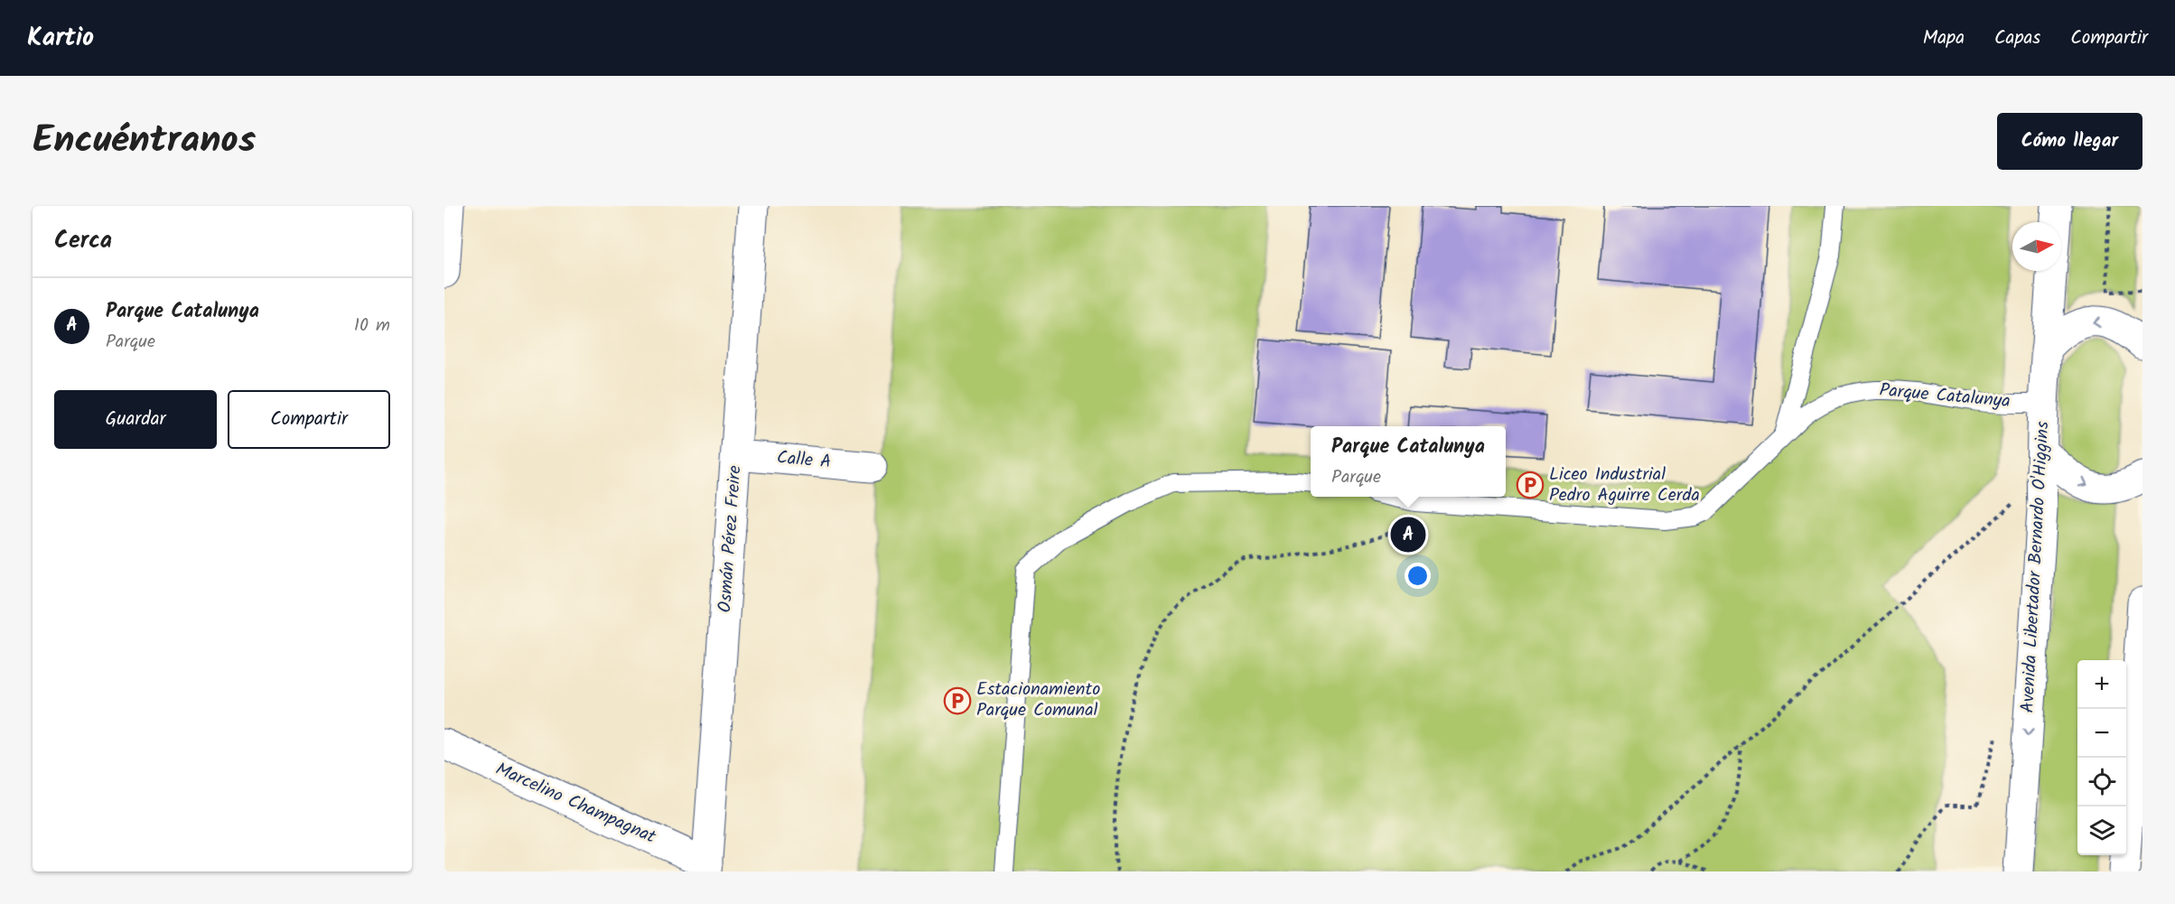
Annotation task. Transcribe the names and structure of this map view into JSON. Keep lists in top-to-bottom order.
{
  "streets": {
    "main road": [
      "Calle A",
      "Osmán Pérez Freire",
      "Avenida Libertador Bernardo O'Higgins",
      "Marcelino Champagnat"
    ],
    "lane": ["Parque Catalunya"]
  },
  "crossings": [
    ["Parque Catalunya", "Avenida Libertador Bernardo O'Higgins"],
    ["Calle A", "Osmán Pérez Freire"],
    ["Osmán Pérez Freire", "Marcelino Champagnat"]
  ],
  "places": {
    "parking": ["Liceo Industrial Pedro Aguirre Cerda", "Estacionamiento Parque Comunal"]
  },
  "north": "right",
  "page": {
    "header": "Kartio",
    "nav": ["Mapa", "Capas", "Compartir"],
    "title": "Encuéntranos",
    "buttons": [
      "Cómo llegar",
      ["Guardar", "Compartir"]
    ],
    "heading": "Cerca",
    "list": [
      {
        "mark": "A",
        "name": "Parque Catalunya",
        "note": "Parque",
        "value": "10 m"
      }
    ],
    "popup": ["Parque Catalunya", "Parque"],
    "pins": "A",
    "map_buttons": ["+", "−"]
  }
}
